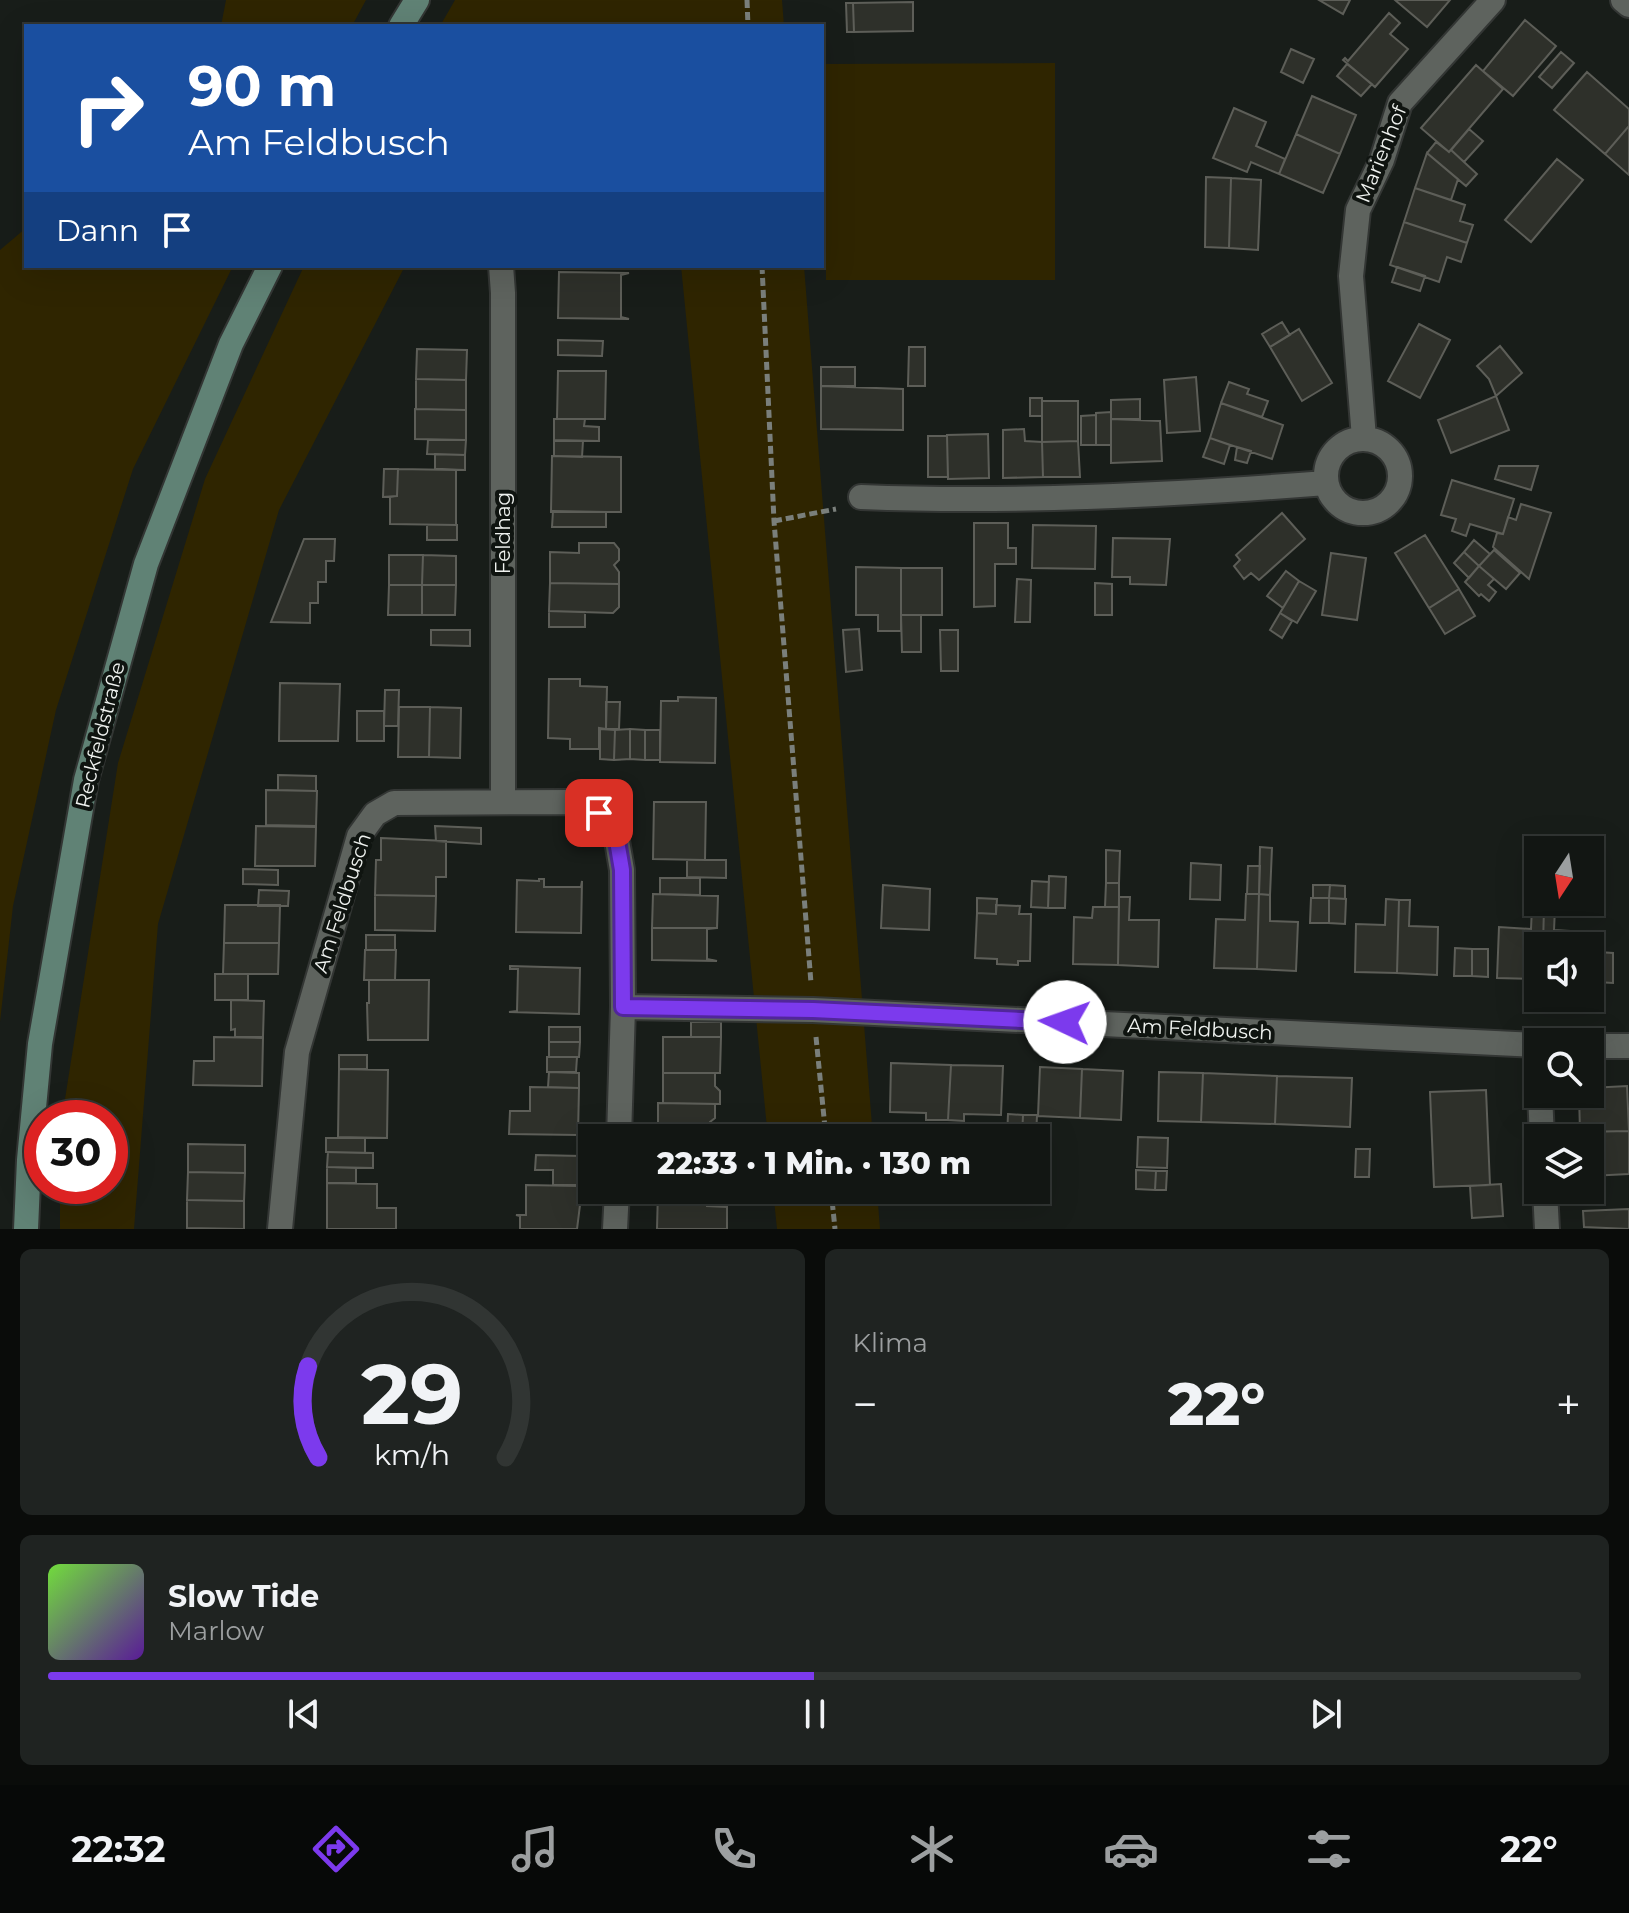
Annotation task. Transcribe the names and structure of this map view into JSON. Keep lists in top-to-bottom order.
{
  "streets": {
    "street": [
      "Marienhof",
      "Feldhag",
      "Reckfeldstraße",
      "Am Feldbusch"
    ]
  },
  "crossings": [
    ["Feldhag", "Am Feldbusch"]
  ],
  "north": "bottom",
  "page": {
    "turn": ["90 m", "Am Feldbusch"],
    "then": "Dann",
    "limit": "30",
    "trip": "22:33 · 1 Min. · 130 m",
    "tile": "Klima",
    "heat": ["−", "22°", "+"],
    "song": ["Slow Tide", "Marlow"],
    "tabs": ["22:32", "22°"],
    "gauge": ["29", "km/h"]
  }
}
